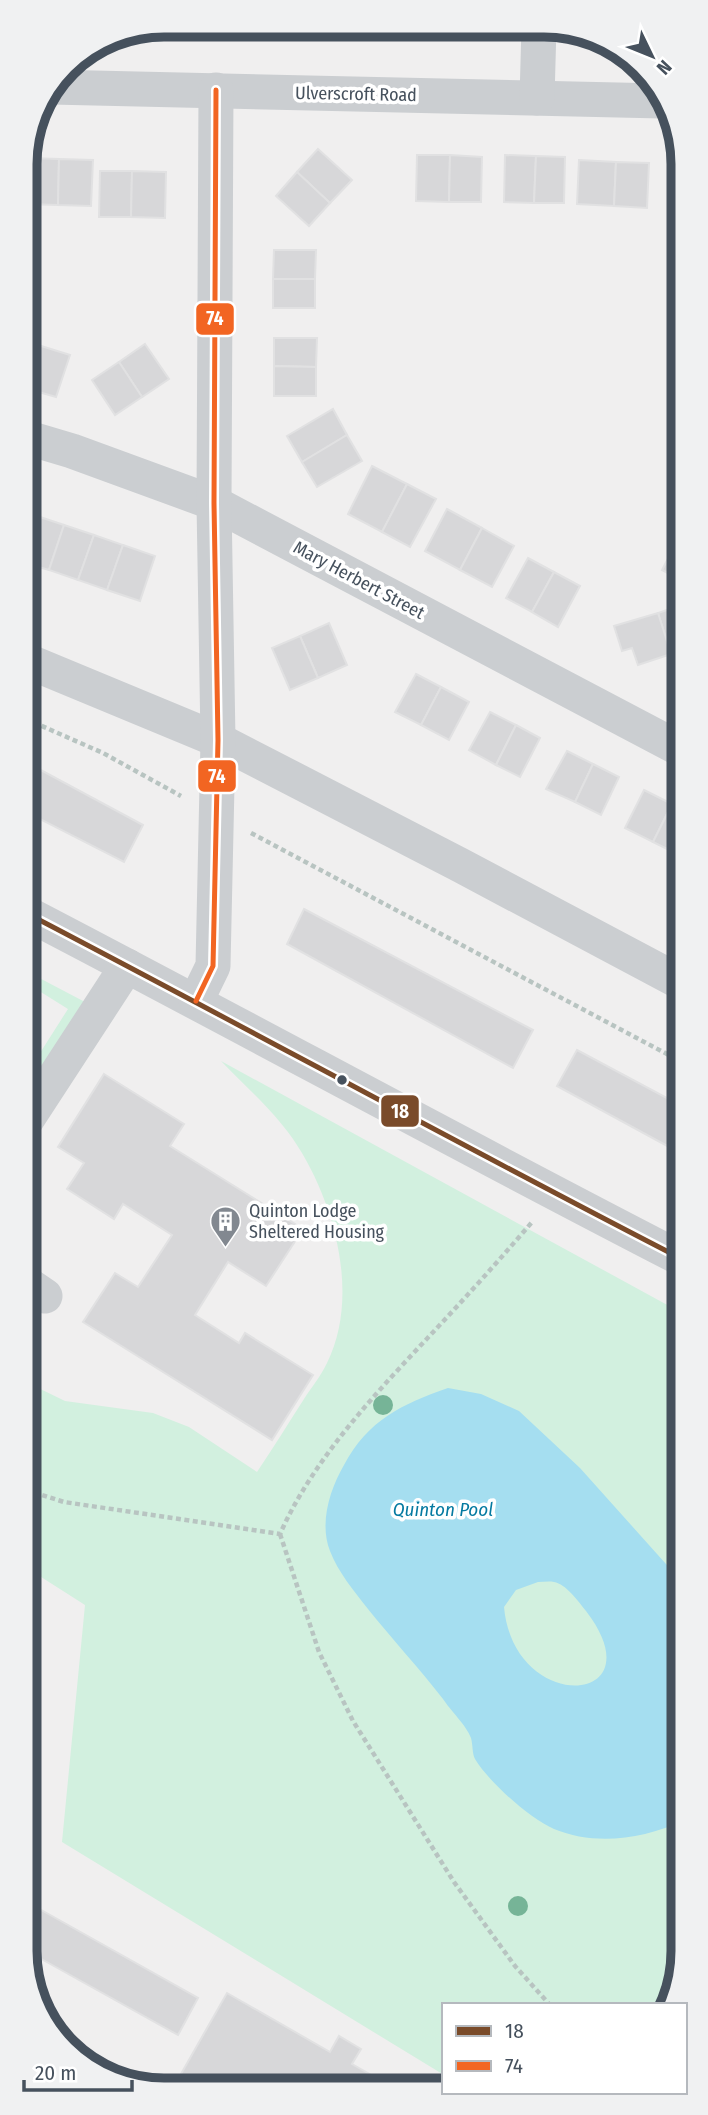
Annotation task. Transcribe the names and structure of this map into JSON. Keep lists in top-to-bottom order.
{
  "streets": {
    "street": ["Ulverscroft Road", "Mary Herbert Street"]
  },
  "water": ["Quinton Pool"],
  "places": {
    "building": ["Quinton Lodge Sheltered Housing"]
  },
  "lines": ["transit line 74", "transit line 18"],
  "legend": ["18", "74"],
  "scale_bar": "20 m",
  "north": "bottom right"
}
